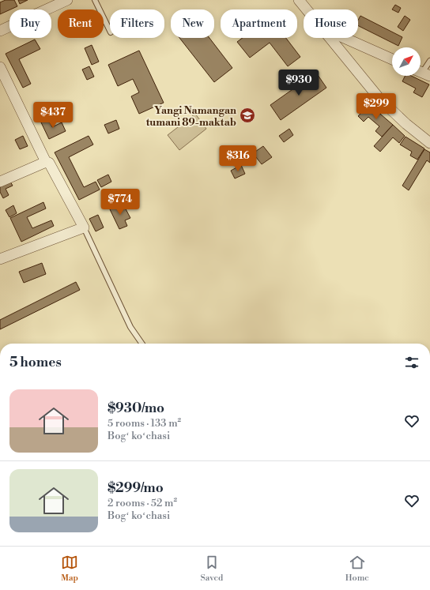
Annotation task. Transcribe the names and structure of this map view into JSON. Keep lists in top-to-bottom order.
{
  "places": {
    "school or university": ["Yangi Namangan tumani 89-maktab"]
  },
  "north": "top right",
  "page": {
    "chip": [
      "Buy",
      "Rent",
      "Filters",
      "New",
      "Apartment",
      "House"
    ],
    "price": [
      "$930",
      "$299",
      "$437",
      "$316",
      "$774"
    ],
    "heading": "5 homes",
    "list": [
      {
        "name": "$930/mo",
        "note": "5 rooms · 133 m² · Bogʻ koʻchasi"
      },
      {
        "name": "$299/mo",
        "note": "2 rooms · 52 m² · Bogʻ koʻchasi"
      }
    ],
    "tabs": ["Map", "Saved", "Home"]
  }
}
